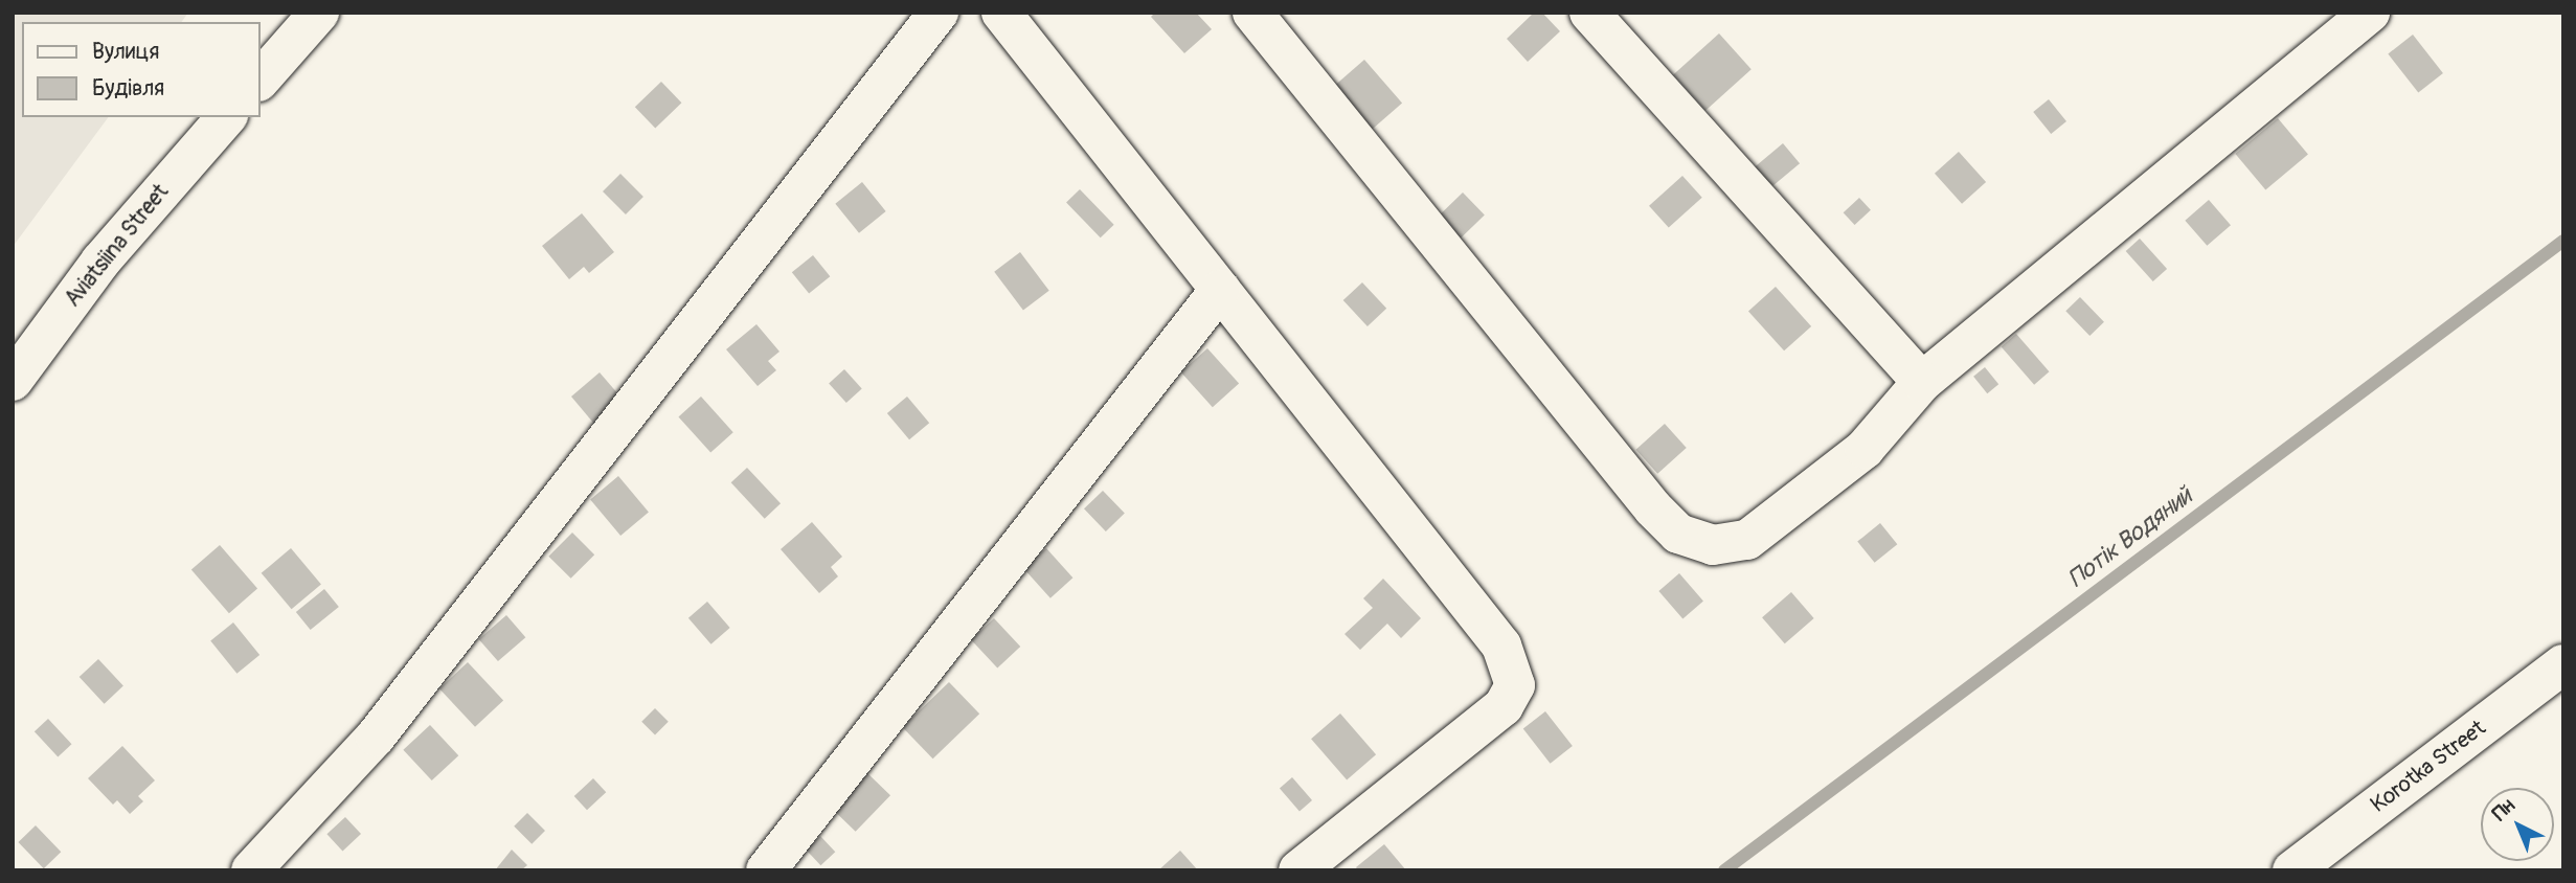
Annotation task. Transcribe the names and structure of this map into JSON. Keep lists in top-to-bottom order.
{
  "streets": {
    "street": ["Aviatsiina Street", "Korotka Street"]
  },
  "water": ["Потік Водяний"],
  "legend": ["Вулиця", "Будівля"],
  "north": "top left"
}
